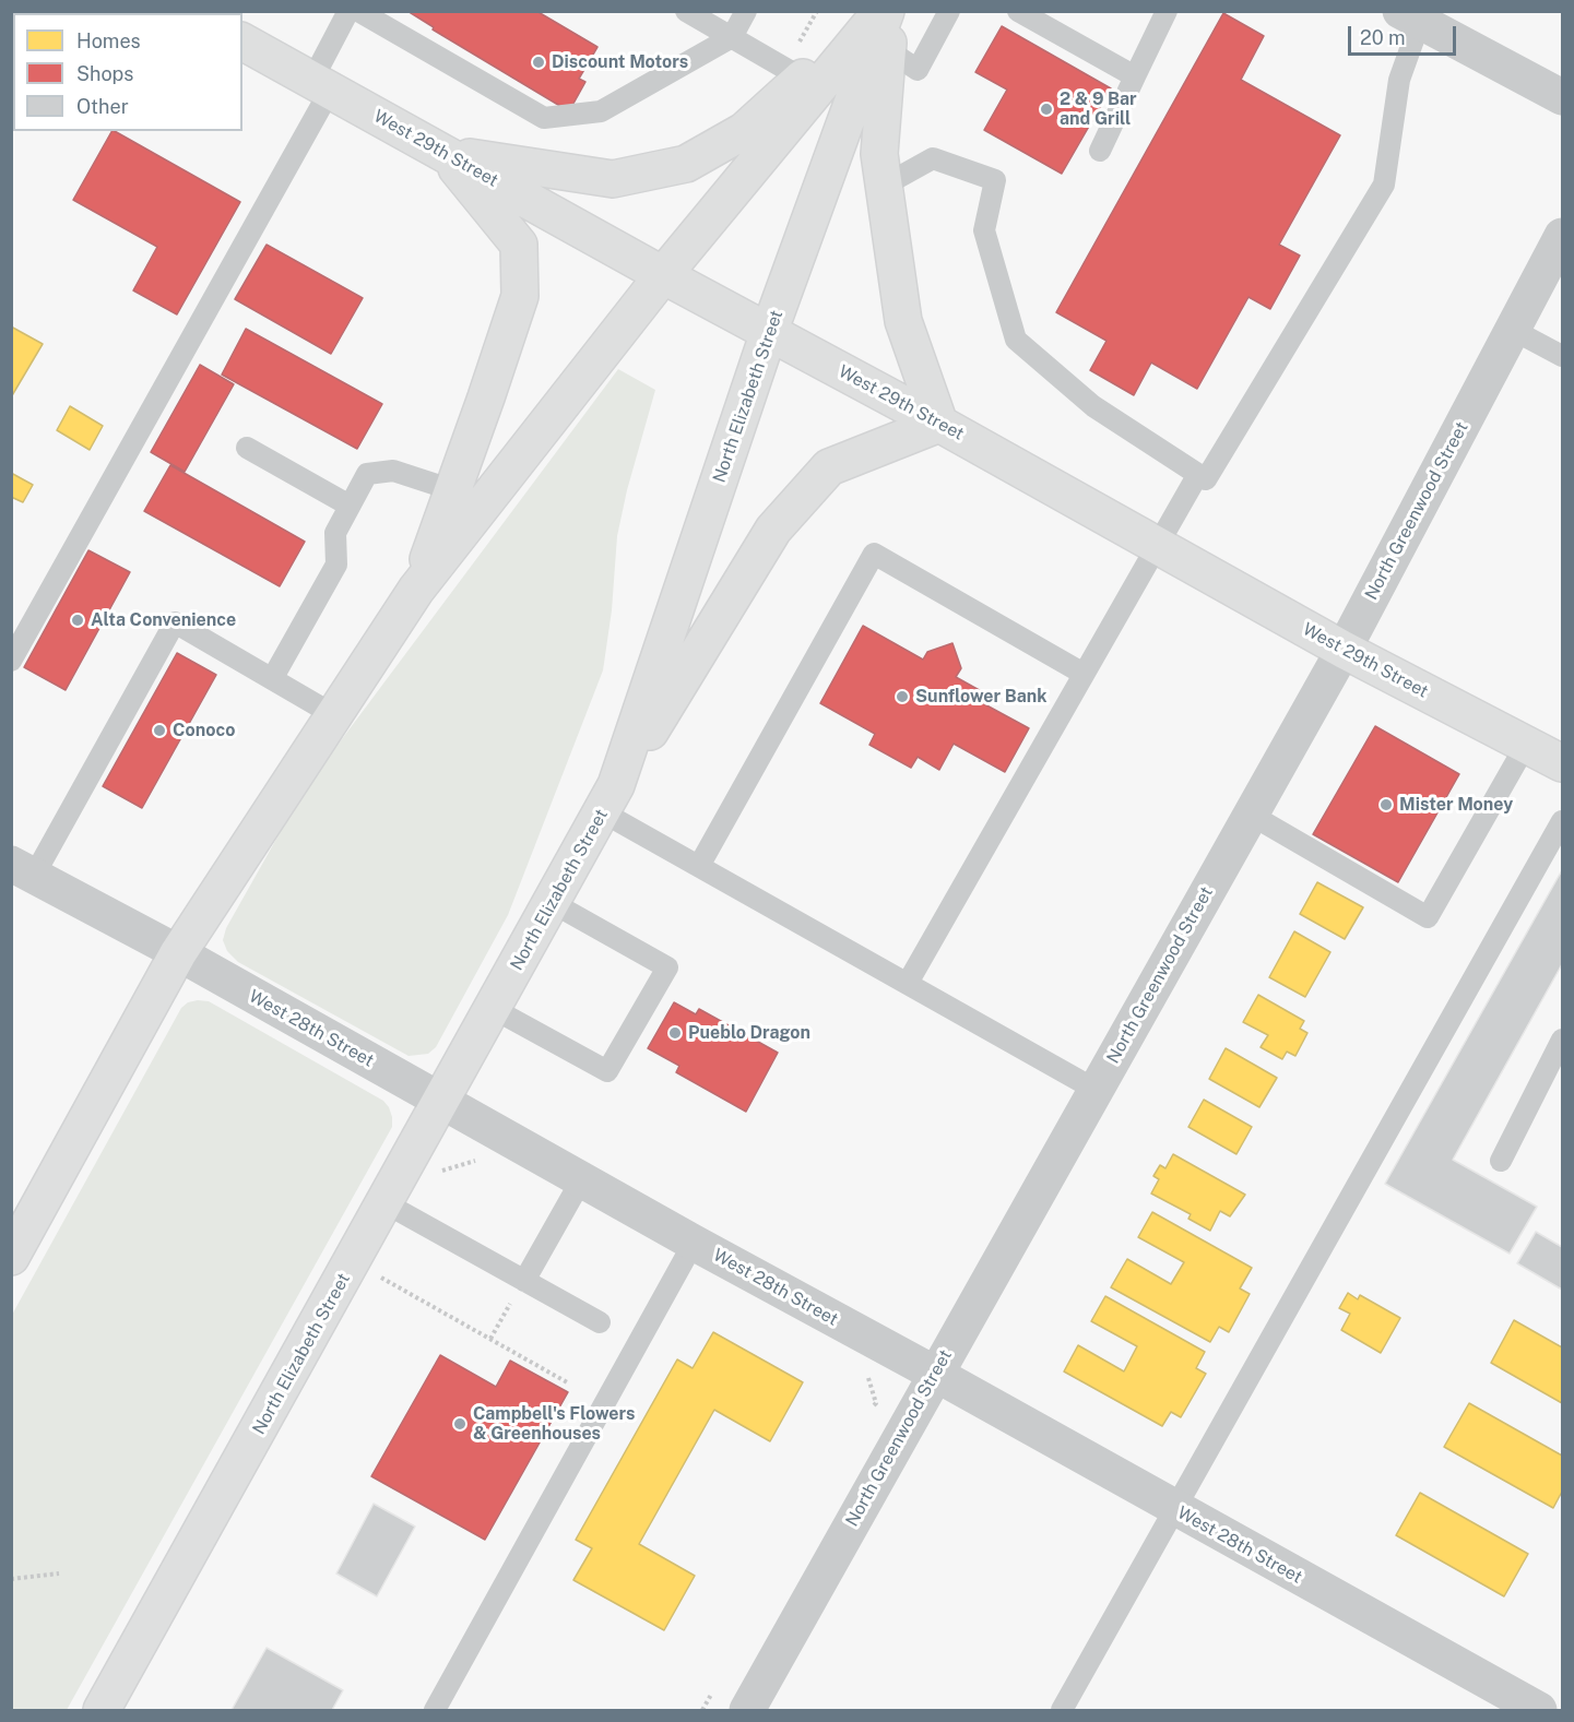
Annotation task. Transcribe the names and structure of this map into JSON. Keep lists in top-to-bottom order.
{
  "streets": {
    "main road": ["West 29th Street", "North Elizabeth Street"],
    "street": ["North Greenwood Street", "West 28th Street"]
  },
  "crossings": [
    ["West 29th Street", "North Elizabeth Street"],
    ["West 29th Street", "North Greenwood Street"],
    ["North Elizabeth Street", "West 28th Street"],
    ["North Greenwood Street", "West 28th Street"]
  ],
  "places": [
    "Discount Motors",
    "2 & 9 Bar and Grill",
    "Alta Convenience",
    "Sunflower Bank",
    "Conoco",
    "Mister Money",
    "Pueblo Dragon",
    "Campbell's Flowers & Greenhouses"
  ],
  "legend": ["Homes", "Shops", "Other"],
  "scale_bar": "20 m"
}
